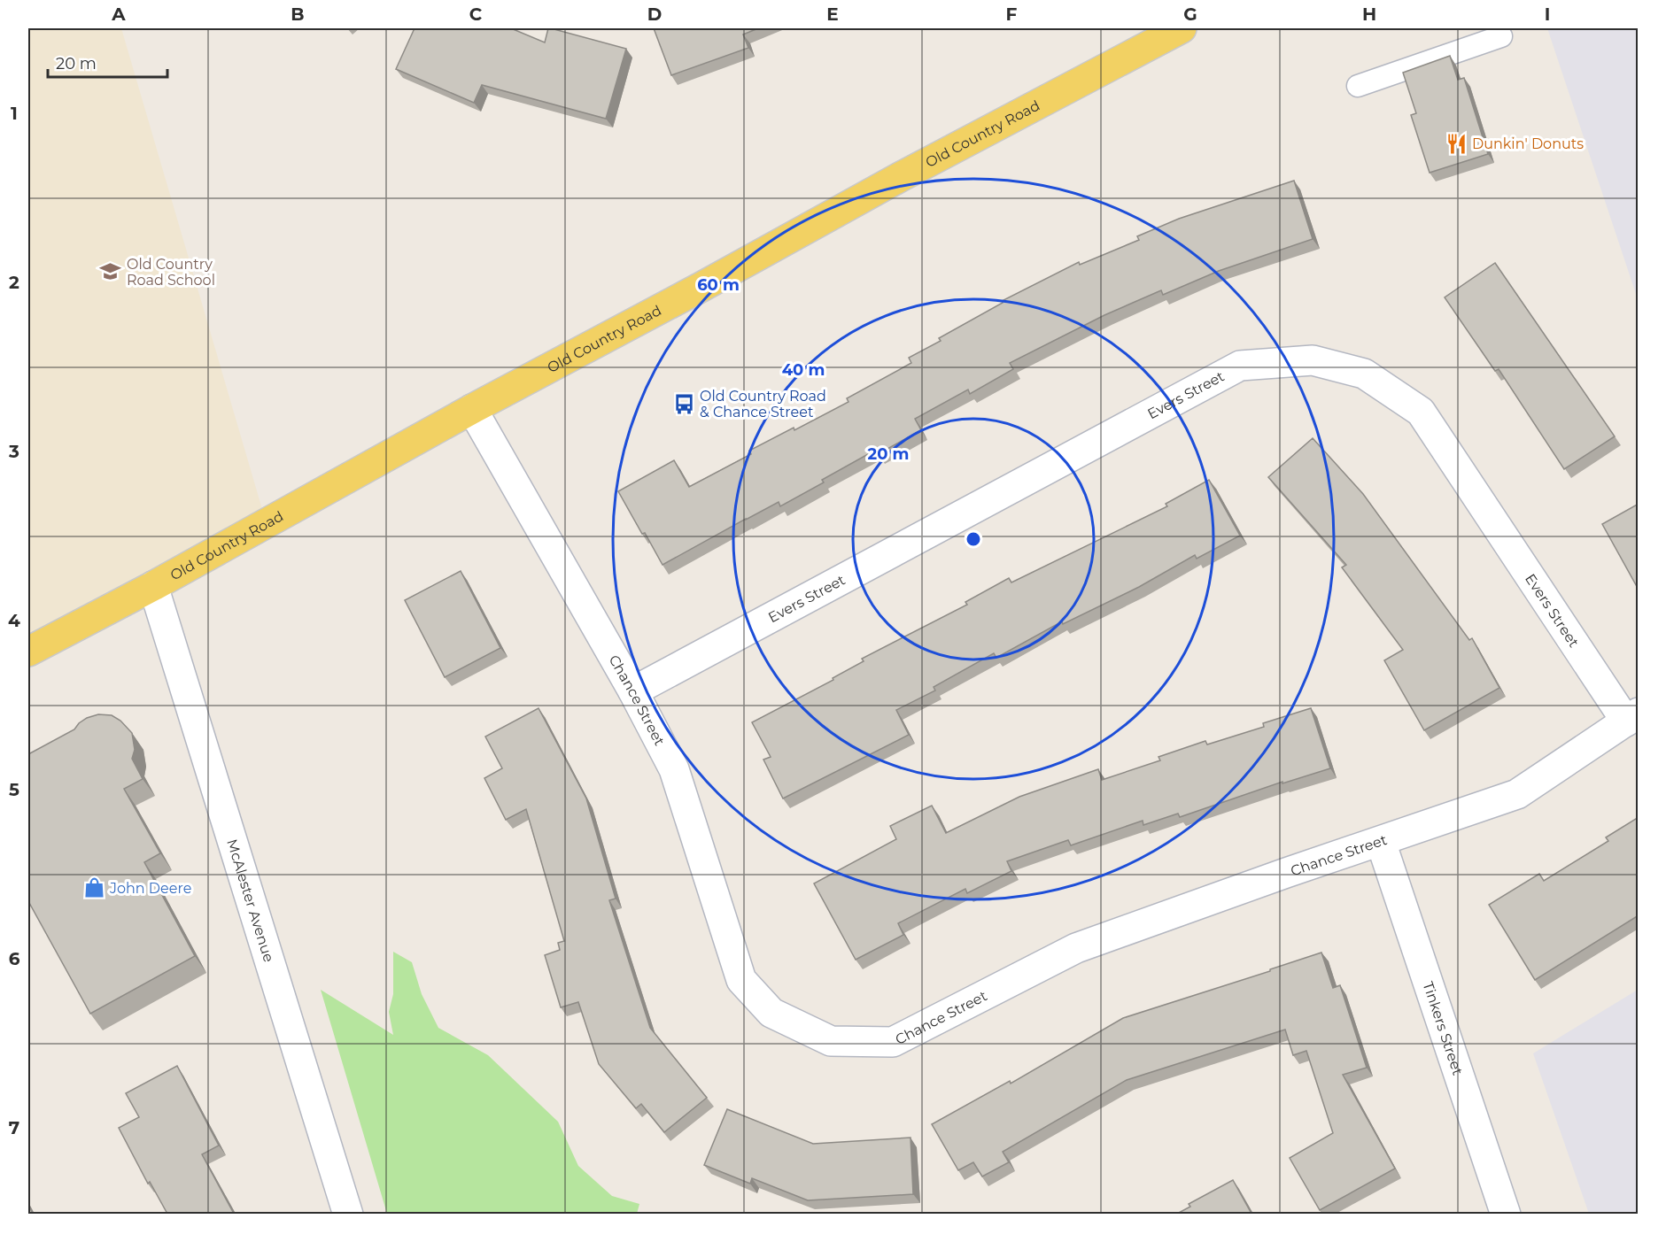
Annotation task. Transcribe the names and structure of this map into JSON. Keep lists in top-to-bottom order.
{
  "streets": {
    "main road": ["Old Country Road"],
    "street": [
      "Evers Street",
      "Chance Street",
      "McAlester Avenue",
      "Tinkers Street"
    ]
  },
  "crossings": [
    ["Old Country Road", "Chance Street"],
    ["Old Country Road", "McAlester Avenue"],
    ["Evers Street", "Chance Street"],
    ["Chance Street", "Tinkers Street"]
  ],
  "places": {
    "restaurant": ["Dunkin' Donuts"],
    "school or university": ["Old Country Road School"],
    "bus stop": ["Old Country Road & Chance Street"],
    "shop": ["John Deere"]
  },
  "scale_bar": "20 m",
  "grid": {
    "columns": [
      "A",
      "B",
      "C",
      "D",
      "E",
      "F",
      "G",
      "H",
      "I"
    ],
    "rows": [
      "1",
      "2",
      "3",
      "4",
      "5",
      "6",
      "7"
    ]
  },
  "rings": ["60 m", "40 m", "20 m"]
}
